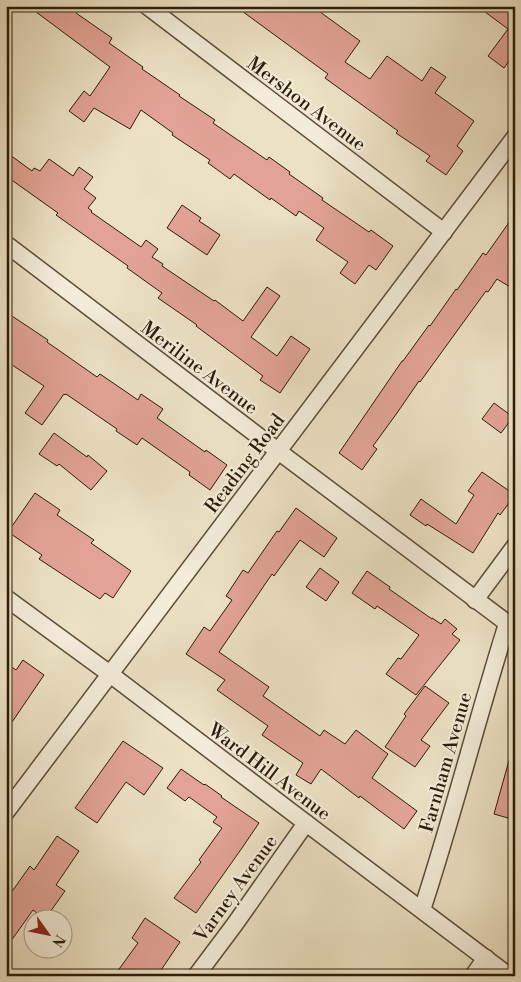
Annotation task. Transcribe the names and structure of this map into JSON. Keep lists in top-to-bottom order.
{
  "streets": {
    "street": [
      "Mershon Avenue",
      "Meriline Avenue",
      "Reading Road",
      "Farnham Avenue",
      "Ward Hill Avenue",
      "Varney Avenue"
    ]
  },
  "crossings": [
    ["Mershon Avenue", "Reading Road"],
    ["Meriline Avenue", "Reading Road"],
    ["Meriline Avenue", "Farnham Avenue"],
    ["Reading Road", "Ward Hill Avenue"],
    ["Farnham Avenue", "Ward Hill Avenue"],
    ["Ward Hill Avenue", "Varney Avenue"]
  ],
  "north": "bottom right"
}
